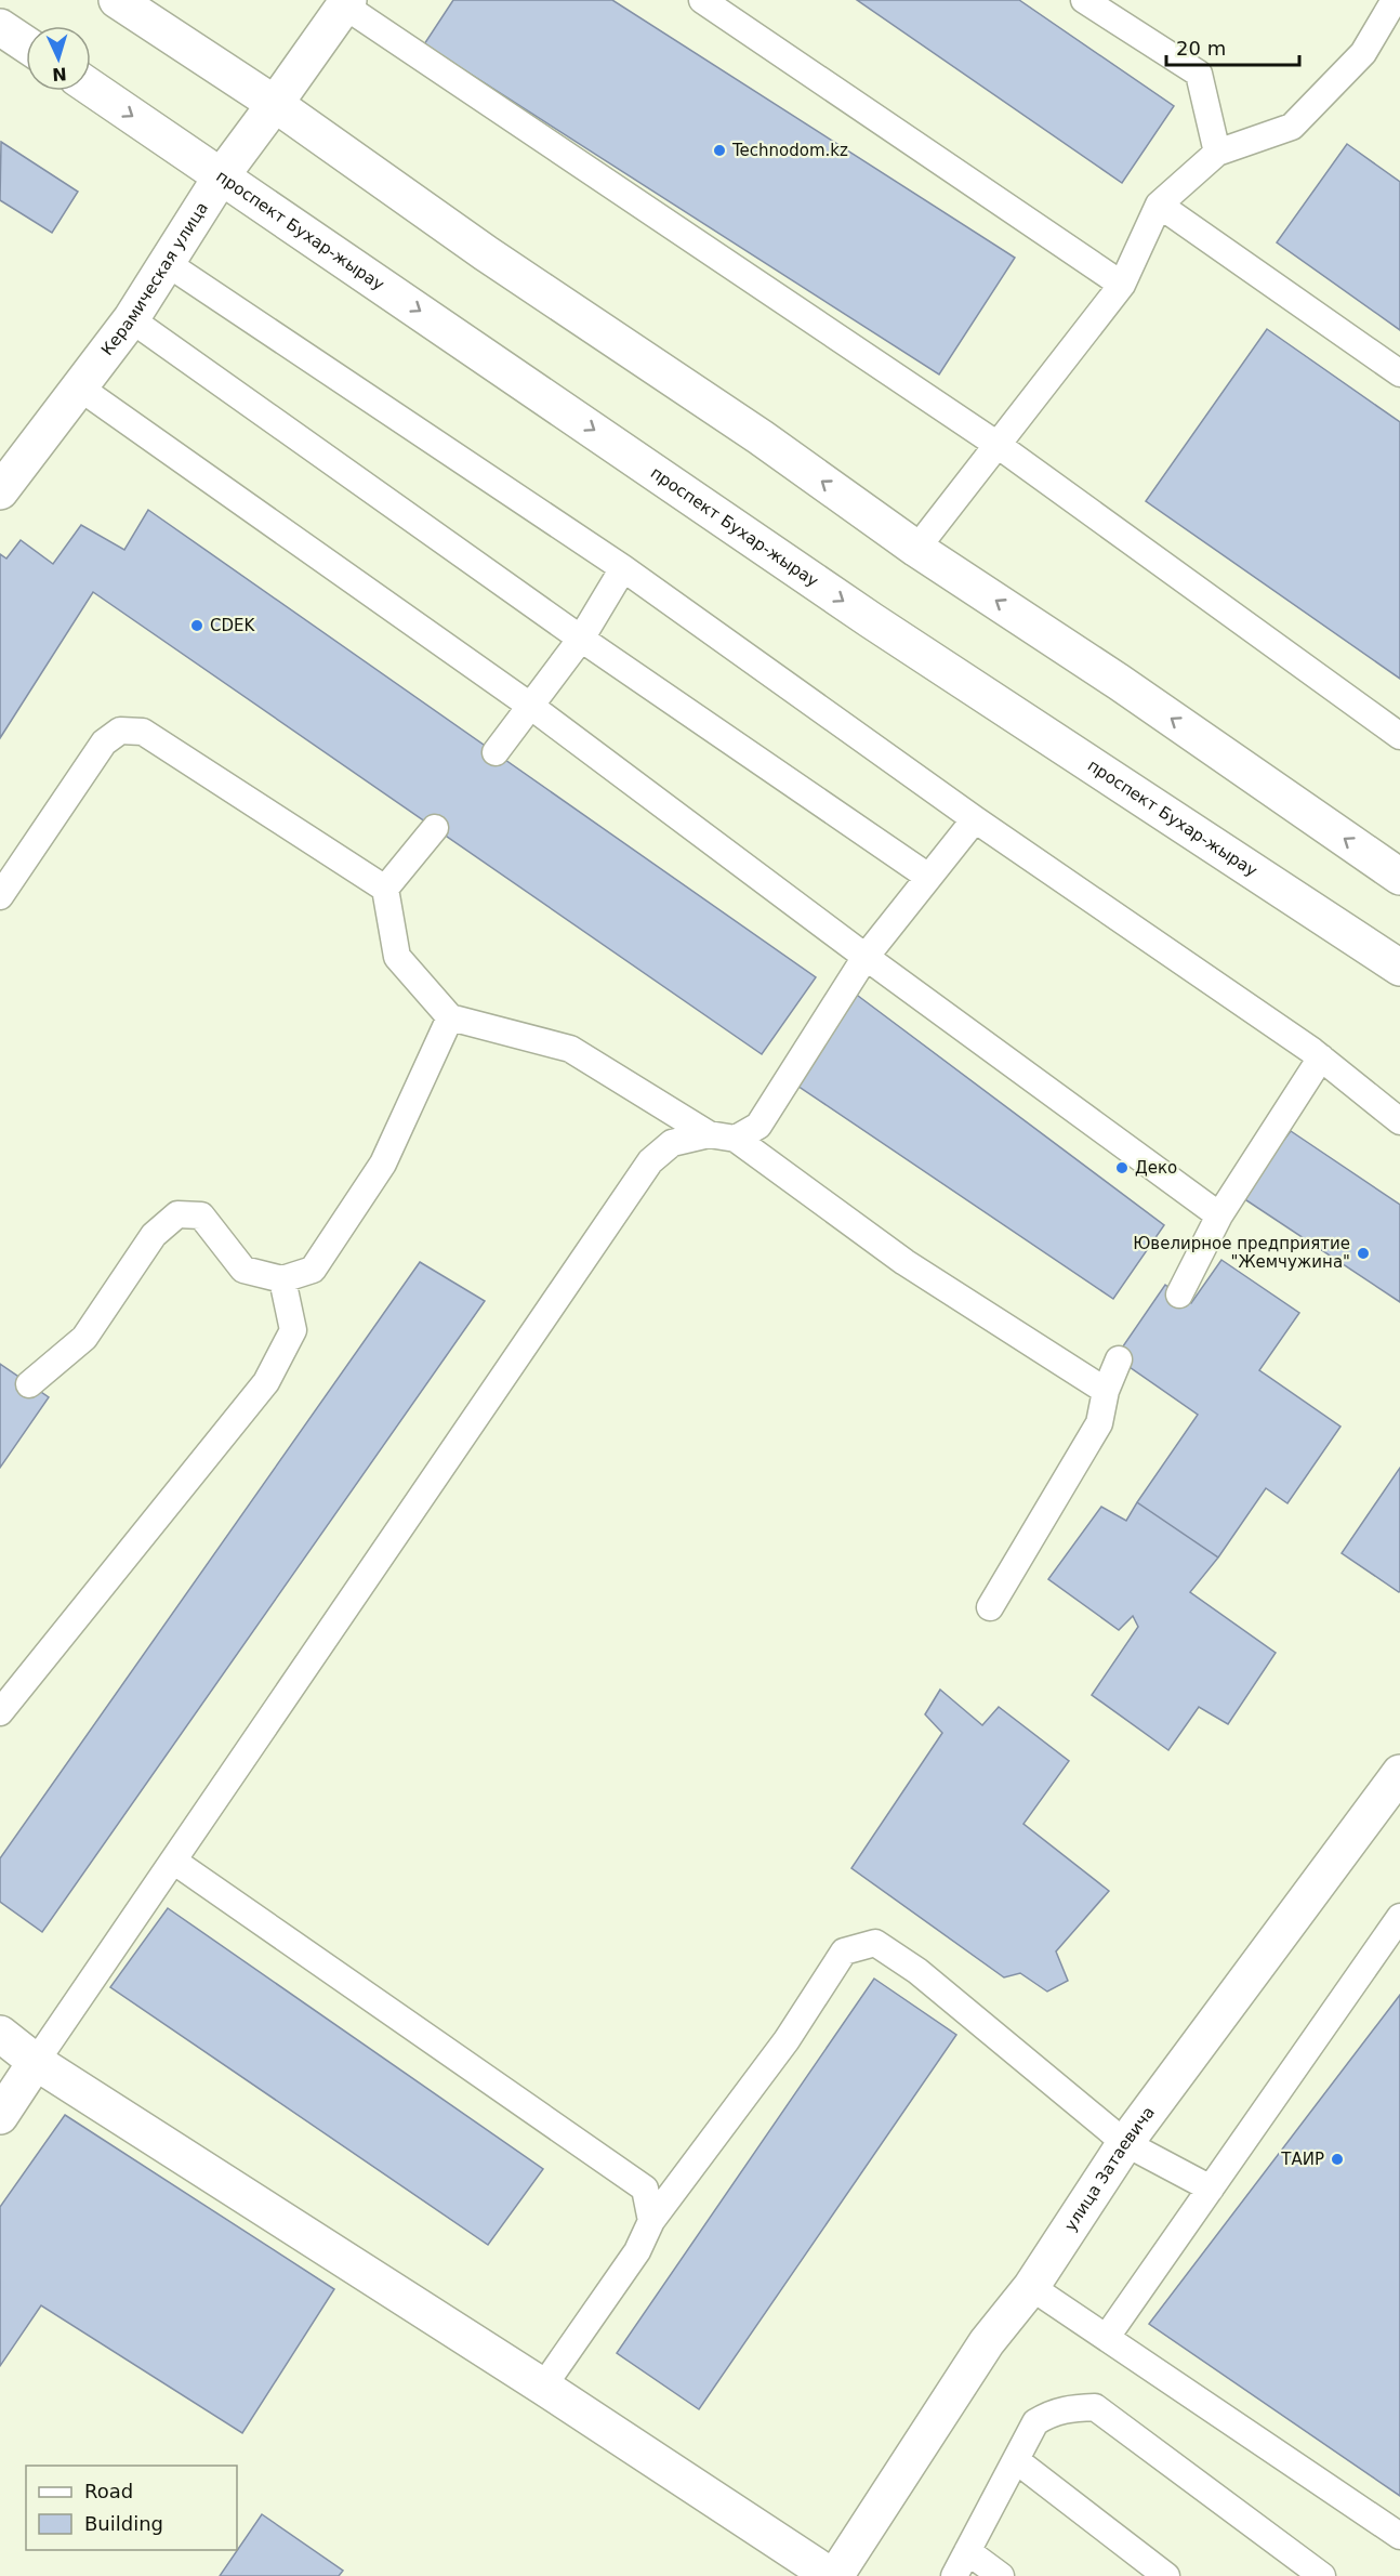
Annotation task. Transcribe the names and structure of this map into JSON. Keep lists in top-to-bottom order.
{
  "streets": {
    "main road": ["проспект Бухар-жырау", "Керамическая улица", "улица Затаевича"]
  },
  "crossings": [
    ["проспект Бухар-жырау", "Керамическая улица"]
  ],
  "places": [
    "Technodom.kz",
    "CDEK",
    "Деко",
    "Ювелирное предприятие \"Жемчужина\"",
    "ТАИР"
  ],
  "legend": ["Road", "Building"],
  "scale_bar": "20 m",
  "north": "bottom"
}
